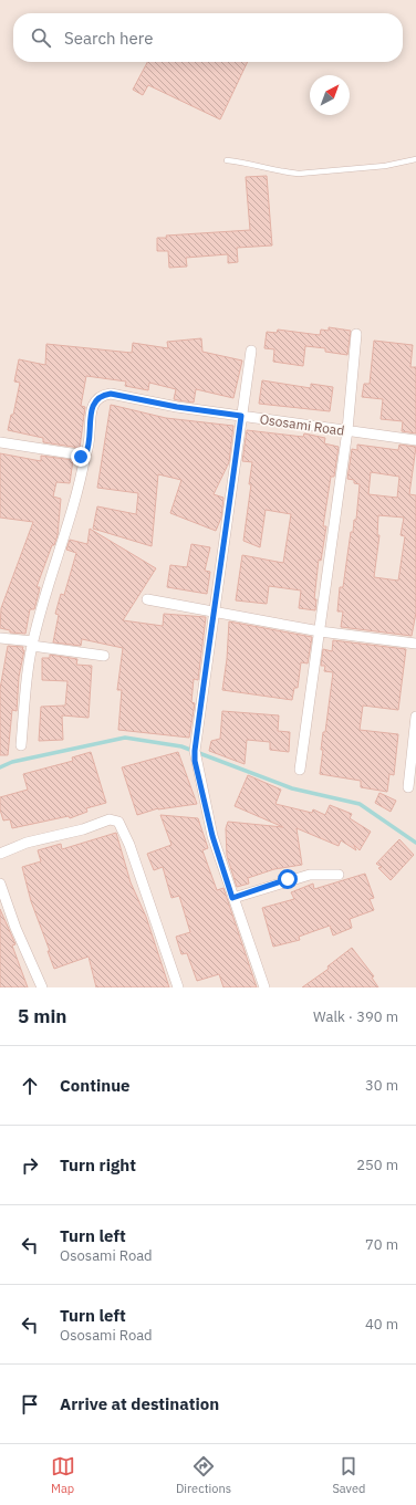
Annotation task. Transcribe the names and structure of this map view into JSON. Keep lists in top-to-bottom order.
{
  "streets": {
    "street": ["Ososami Road"]
  },
  "north": "top right",
  "page": {
    "search": "Search here",
    "heading": ["5 min", "Walk · 390 m"],
    "list": [
      ["Continue", "30 m"],
      ["Turn right", "250 m"],
      ["Turn left", "Ososami Road", "70 m"],
      ["Turn left", "Ososami Road", "40 m"],
      "Arrive at destination"
    ],
    "nav": ["Map", "Directions", "Saved"]
  }
}
